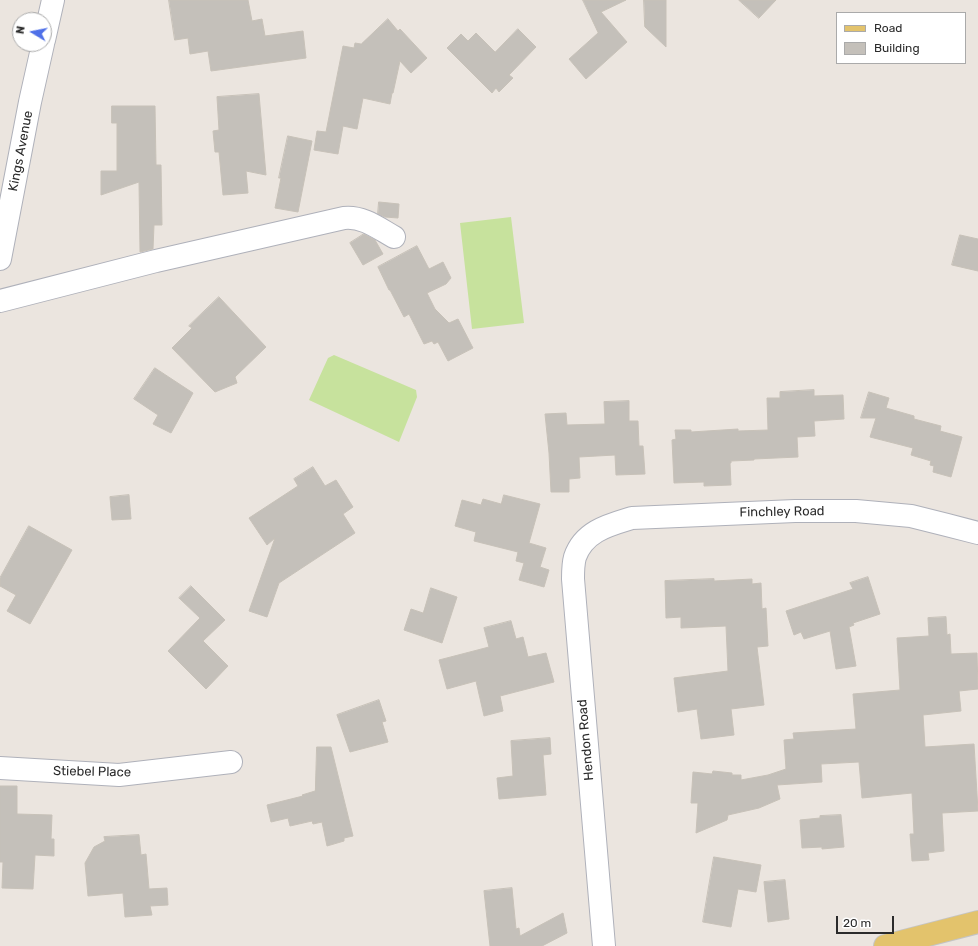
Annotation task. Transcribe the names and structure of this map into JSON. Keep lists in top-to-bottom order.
{
  "streets": {
    "street": [
      "Kings Avenue",
      "Finchley Road",
      "Hendon Road",
      "Stiebel Place"
    ]
  },
  "crossings": [
    ["Finchley Road", "Hendon Road"]
  ],
  "legend": ["Road", "Building"],
  "scale_bar": "20 m",
  "north": "left"
}
